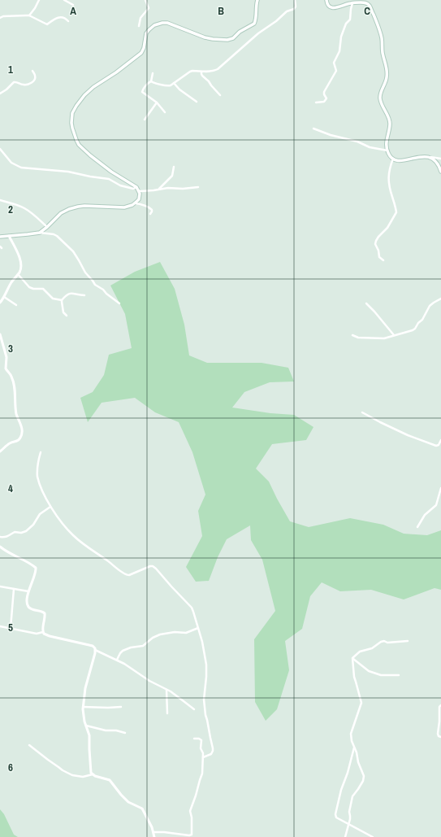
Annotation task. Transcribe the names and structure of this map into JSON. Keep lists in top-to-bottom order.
{
  "grid": {
    "columns": ["A", "B", "C"],
    "rows": [
      "1",
      "2",
      "3",
      "4",
      "5",
      "6"
    ]
  }
}
